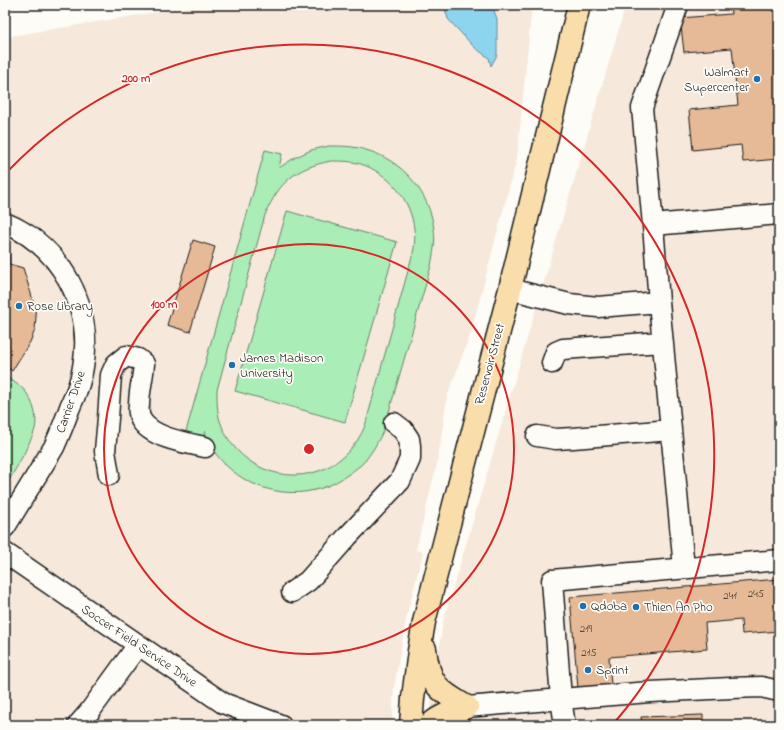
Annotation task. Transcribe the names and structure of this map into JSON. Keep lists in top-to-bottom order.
{
  "streets": {
    "main road": ["Reservoir Street"],
    "street": ["Carrier Drive", "Soccer Field Service Drive"]
  },
  "places": [
    "Walmart Supercenter",
    "Rose Library",
    "James Madison University",
    "Qdoba",
    "Thien An Pho",
    "Sprint"
  ],
  "house_numbers": [
    "245",
    "241",
    "219",
    "215"
  ],
  "rings": ["200 m", "100 m"]
}
